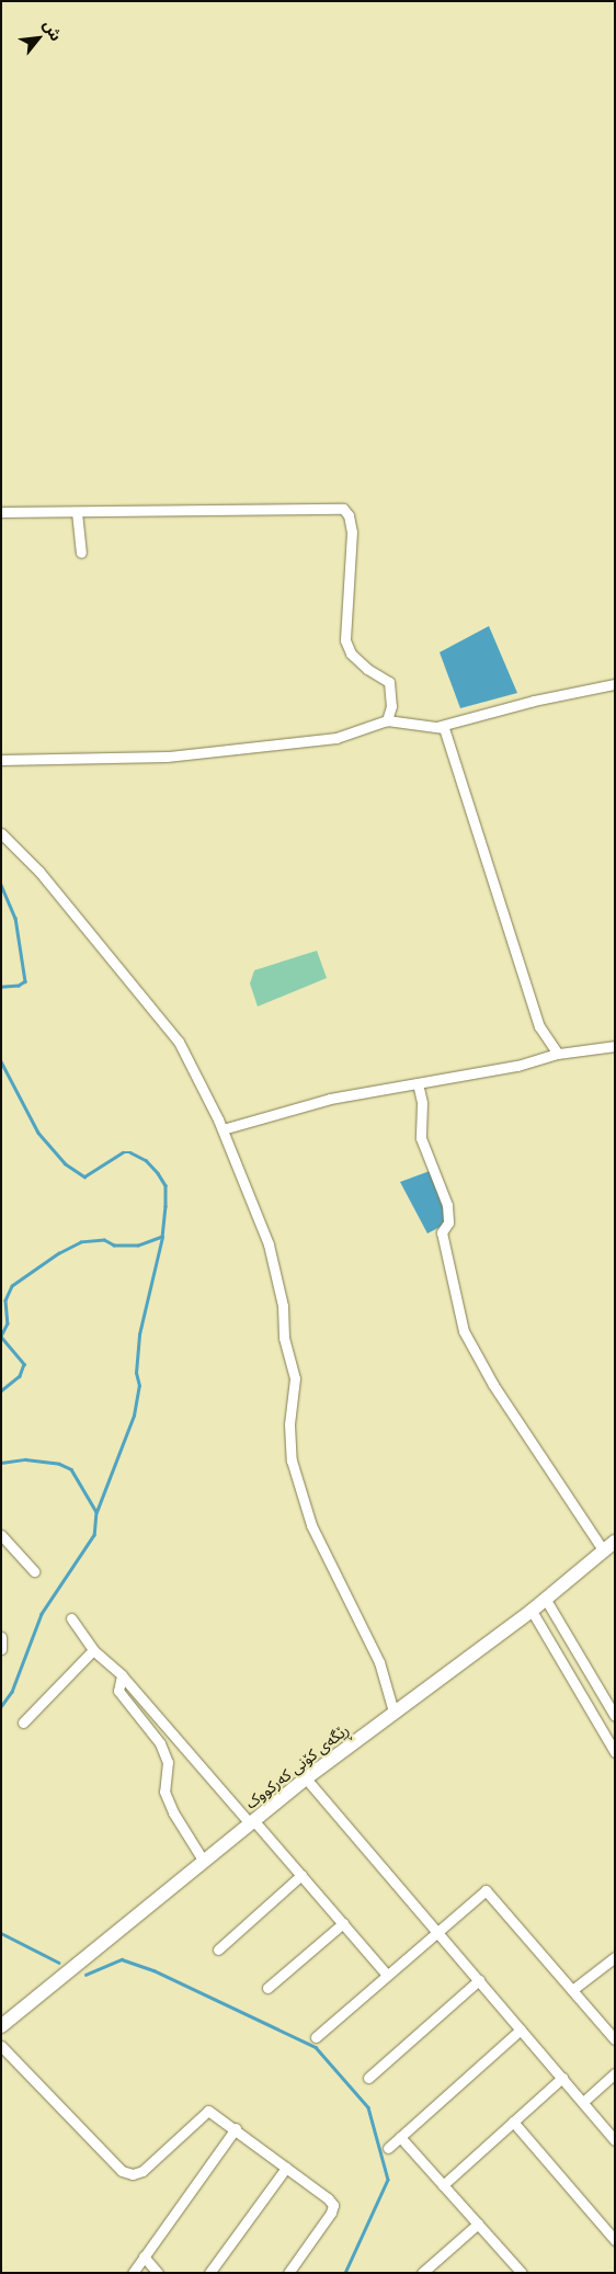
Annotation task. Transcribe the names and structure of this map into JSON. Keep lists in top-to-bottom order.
{
  "streets": {
    "street": ["ڕێگەی کۆنی کەرکووک"]
  },
  "north": "top right"
}
